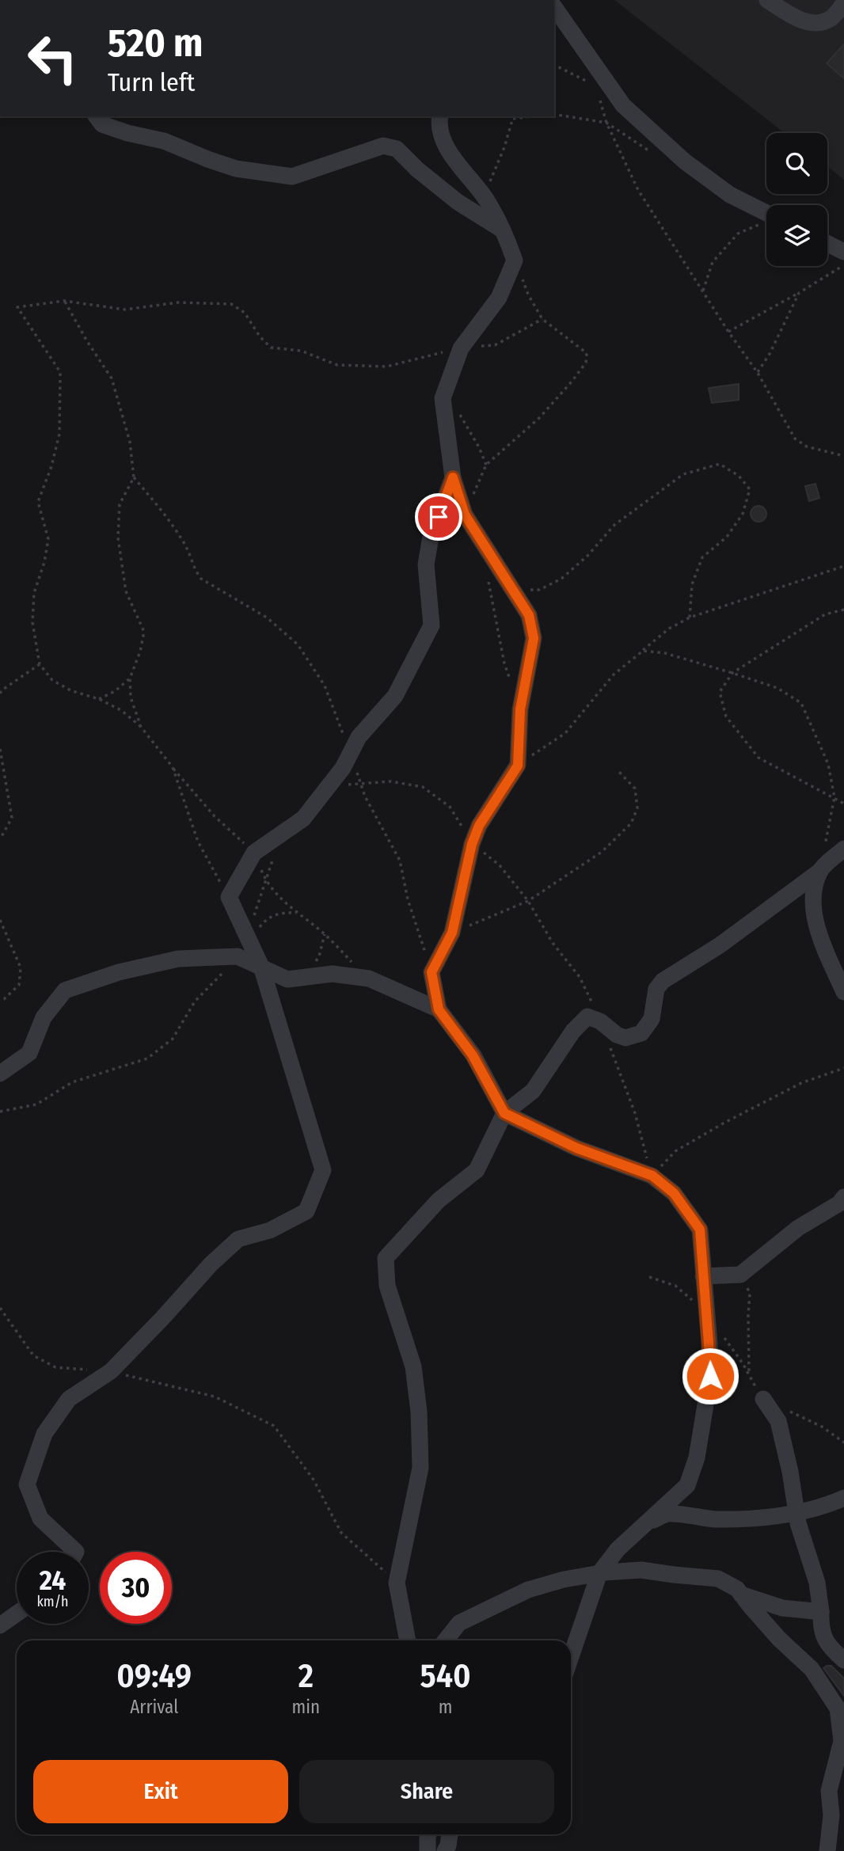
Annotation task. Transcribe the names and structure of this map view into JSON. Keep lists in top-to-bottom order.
{
  "page": {
    "turn": ["520 m", "Turn left"],
    "speed": "24 km/h",
    "limit": "30",
    "eta": [
      "09:49",
      "Arrival",
      "2",
      "min",
      "540",
      "m"
    ],
    "buttons": ["Exit", "Share"]
  }
}
